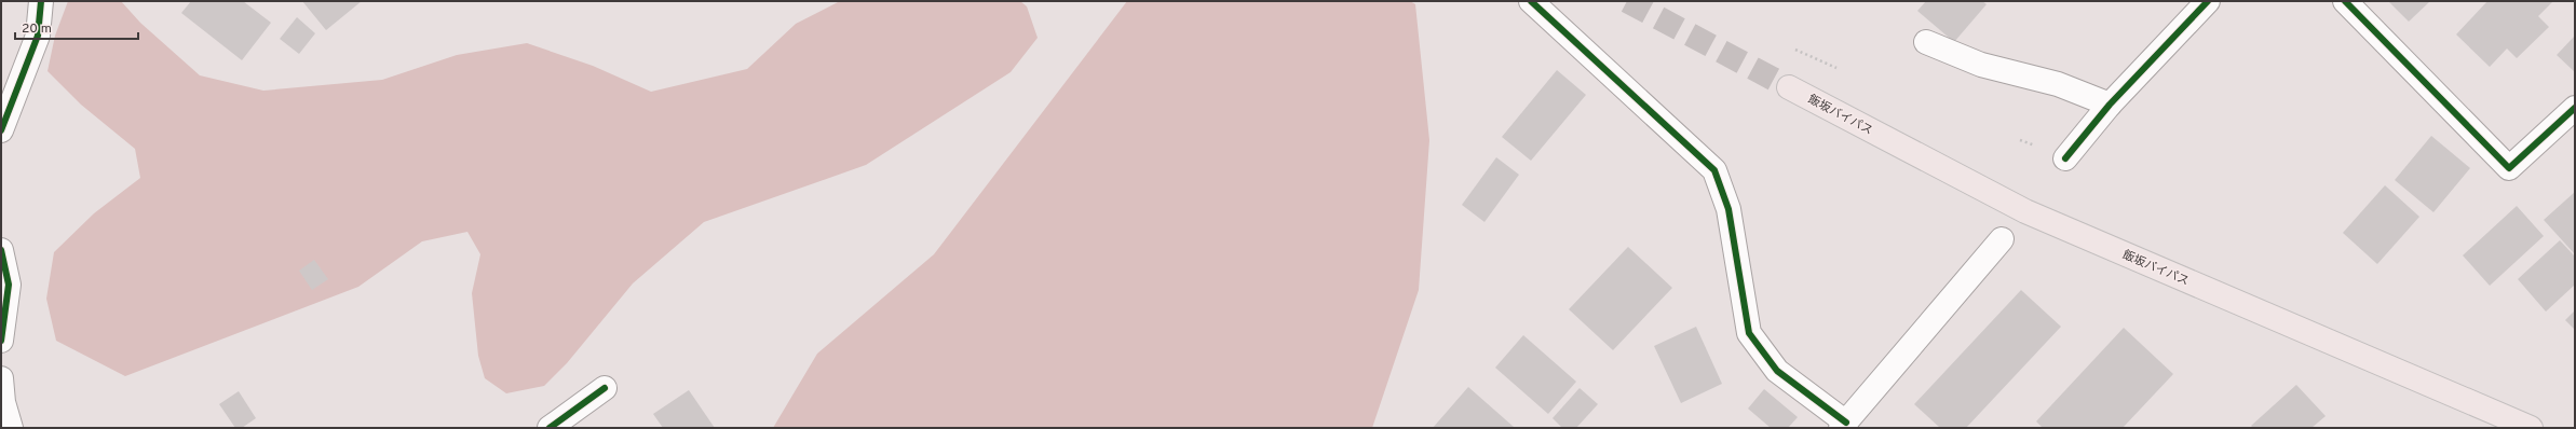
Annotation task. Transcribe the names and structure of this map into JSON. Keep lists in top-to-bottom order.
{
  "streets": {
    "highway": ["飯坂バイパス"]
  },
  "scale_bar": "20 m"
}
